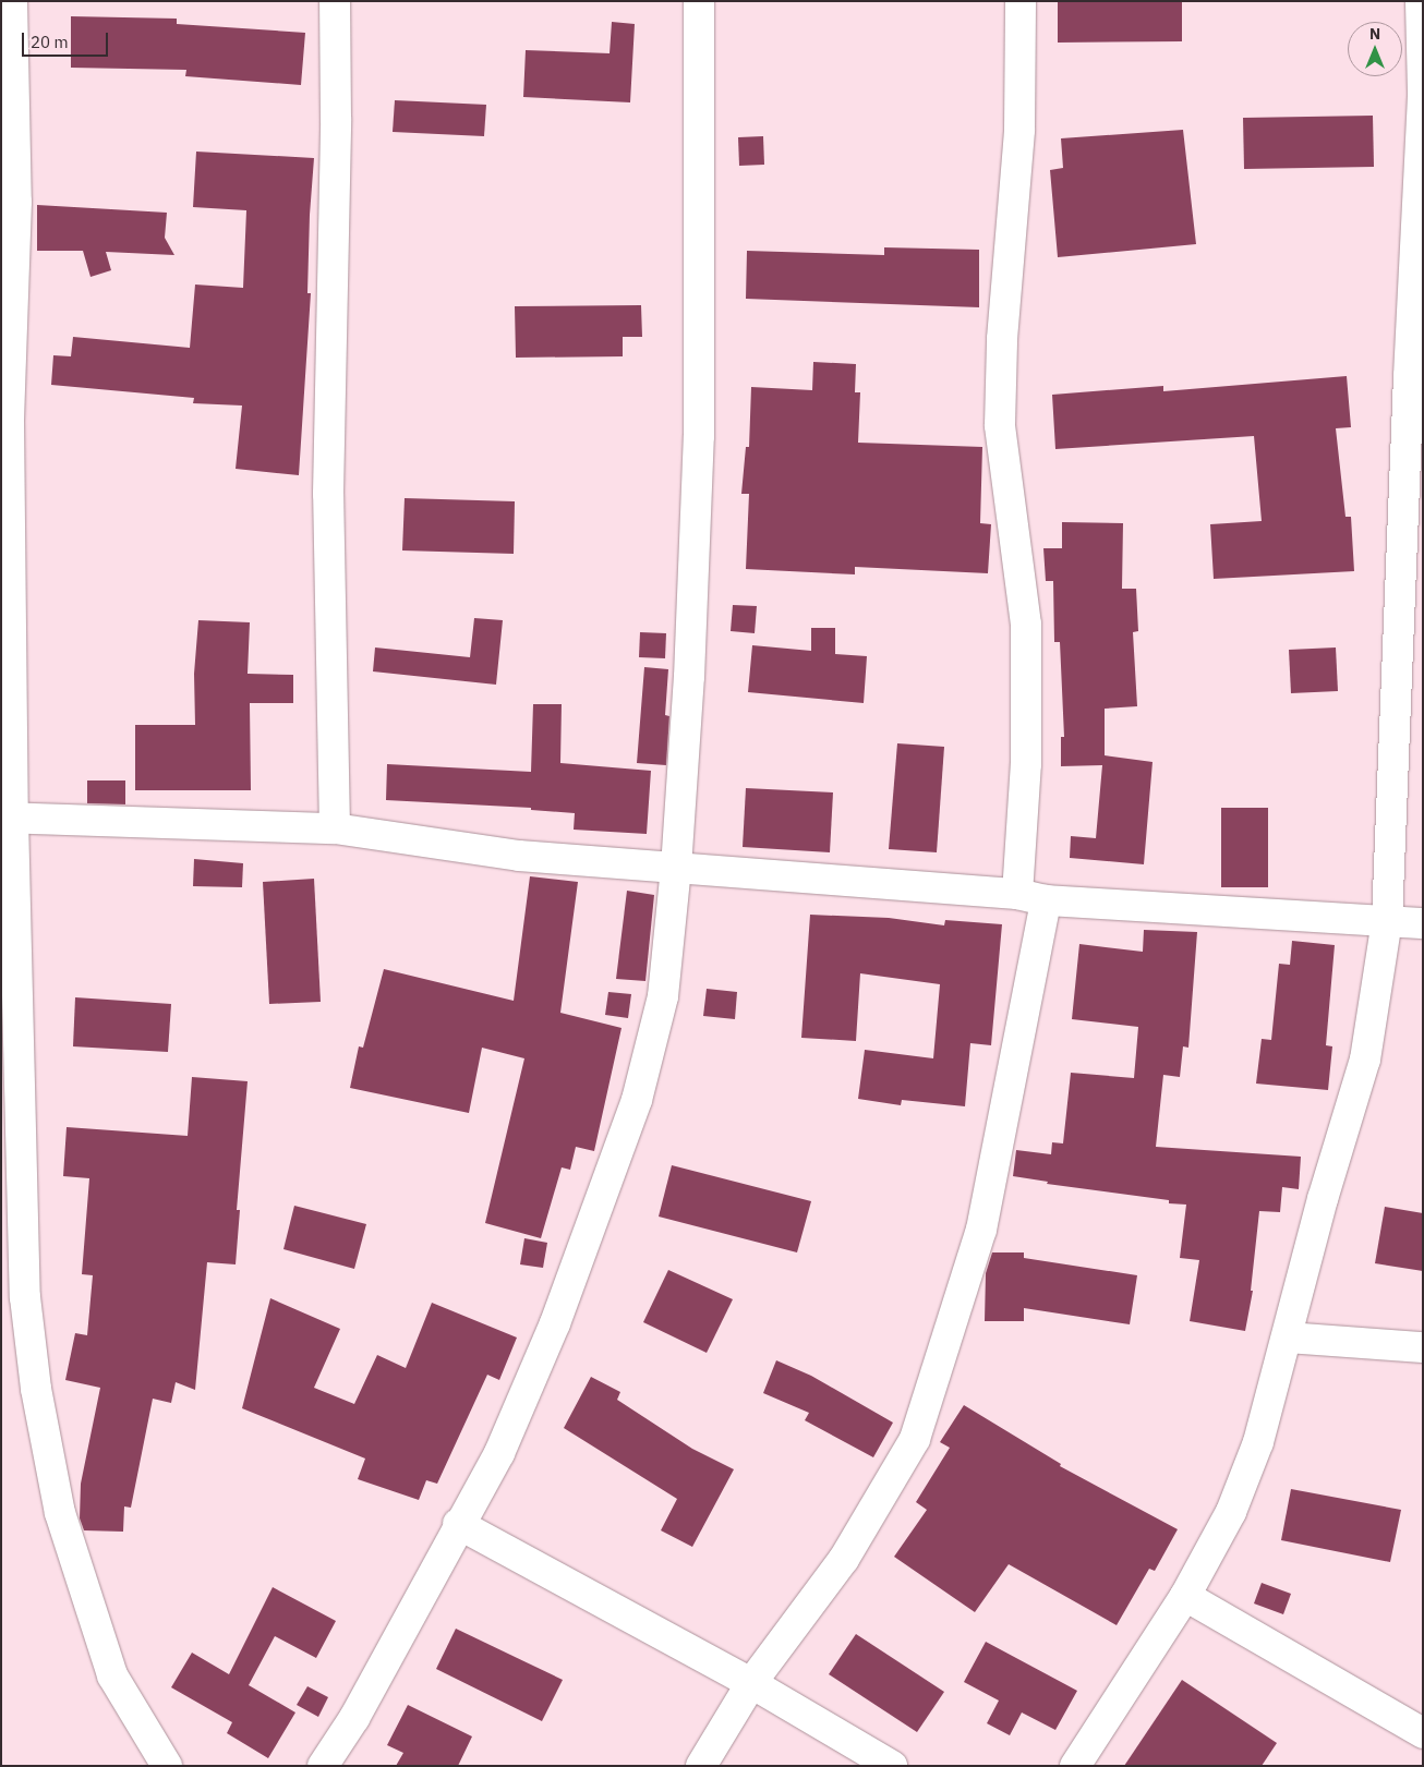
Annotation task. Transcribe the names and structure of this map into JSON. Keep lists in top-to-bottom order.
{
  "scale_bar": "20 m",
  "north": "top"
}
